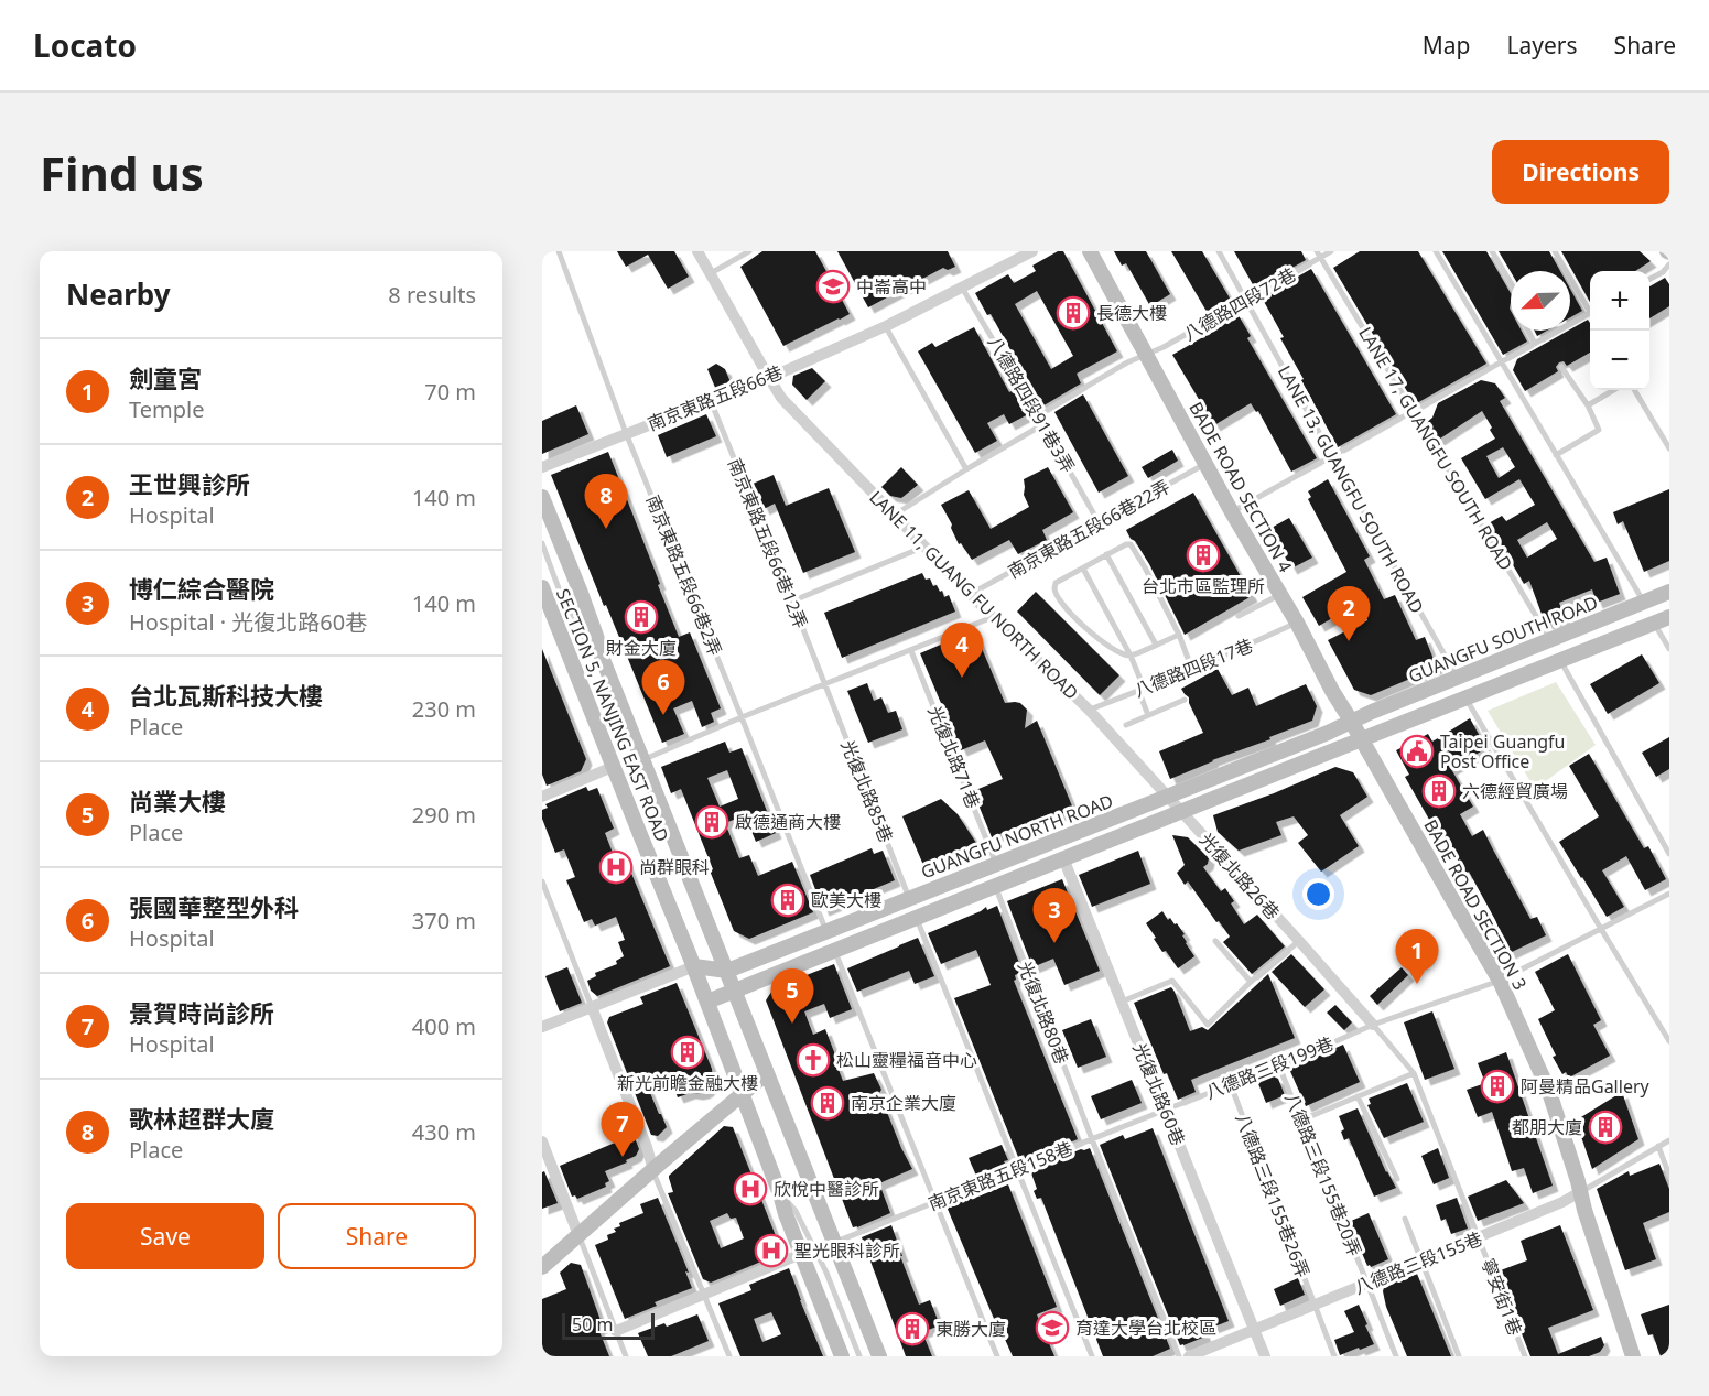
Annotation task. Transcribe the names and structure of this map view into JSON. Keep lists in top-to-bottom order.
{
  "streets": {
    "main road": [
      "BADE ROAD SECTION 4",
      "GUANGFU SOUTH ROAD",
      "SECTION 5, NANJING EAST ROAD",
      "GUANGFU NORTH ROAD",
      "BADE ROAD SECTION 3"
    ],
    "street": [
      "南京東路五段66巷",
      "LANE 11, GUANG FU NORTH ROAD",
      "光復北路26巷",
      "光復北路60巷",
      "八德路三段155巷"
    ],
    "lane": [
      "八德路四段72巷",
      "八德路四段91巷3弄",
      "LANE 17, GUANGFU SOUTH ROAD",
      "LANE 13, GUANGFU SOUTH ROAD",
      "南京東路五段66巷22弄",
      "南京東路五段66巷12弄",
      "南京東路五段66巷2弄",
      "八德路四段17巷",
      "光復北路71巷",
      "光復北路85巷",
      "光復北路80巷",
      "八德路三段199巷",
      "八德路三段155巷20弄",
      "南京東路五段158巷",
      "八德路三段155巷26弄",
      "寧安街1巷"
    ]
  },
  "crossings": [
    ["八德路四段72巷", "八德路四段91巷3弄"],
    ["八德路四段72巷", "LANE 17, GUANGFU SOUTH ROAD"],
    ["八德路四段72巷", "BADE ROAD SECTION 4"],
    ["八德路四段72巷", "LANE 13, GUANGFU SOUTH ROAD"],
    ["南京東路五段66巷", "八德路四段91巷3弄"],
    ["南京東路五段66巷", "南京東路五段66巷12弄"],
    ["南京東路五段66巷", "南京東路五段66巷2弄"],
    ["南京東路五段66巷", "LANE 11, GUANG FU NORTH ROAD"],
    ["八德路四段91巷3弄", "南京東路五段66巷22弄"],
    ["LANE 17, GUANGFU SOUTH ROAD", "GUANGFU SOUTH ROAD"],
    ["BADE ROAD SECTION 4", "南京東路五段66巷22弄"],
    ["BADE ROAD SECTION 4", "GUANGFU SOUTH ROAD"],
    ["BADE ROAD SECTION 4", "八德路四段17巷"],
    ["BADE ROAD SECTION 4", "GUANGFU NORTH ROAD"],
    ["BADE ROAD SECTION 4", "BADE ROAD SECTION 3"],
    ["LANE 13, GUANGFU SOUTH ROAD", "GUANGFU SOUTH ROAD"],
    ["南京東路五段66巷22弄", "LANE 11, GUANG FU NORTH ROAD"],
    ["南京東路五段66巷12弄", "光復北路85巷"],
    ["南京東路五段66巷2弄", "GUANGFU NORTH ROAD"],
    ["LANE 11, GUANG FU NORTH ROAD", "八德路四段17巷"],
    ["LANE 11, GUANG FU NORTH ROAD", "GUANGFU NORTH ROAD"],
    ["LANE 11, GUANG FU NORTH ROAD", "光復北路26巷"],
    ["GUANGFU SOUTH ROAD", "GUANGFU NORTH ROAD"],
    ["SECTION 5, NANJING EAST ROAD", "GUANGFU NORTH ROAD"],
    ["SECTION 5, NANJING EAST ROAD", "南京東路五段158巷"],
    ["光復北路71巷", "GUANGFU NORTH ROAD"],
    ["光復北路85巷", "GUANGFU NORTH ROAD"],
    ["GUANGFU NORTH ROAD", "光復北路26巷"],
    ["GUANGFU NORTH ROAD", "BADE ROAD SECTION 3"],
    ["GUANGFU NORTH ROAD", "光復北路80巷"],
    ["GUANGFU NORTH ROAD", "光復北路60巷"],
    ["光復北路26巷", "八德路三段199巷"],
    ["光復北路26巷", "寧安街1巷"],
    ["BADE ROAD SECTION 3", "八德路三段199巷"],
    ["BADE ROAD SECTION 3", "八德路三段155巷"],
    ["光復北路80巷", "南京東路五段158巷"],
    ["光復北路80巷", "八德路三段155巷"],
    ["八德路三段199巷", "光復北路60巷"],
    ["八德路三段199巷", "八德路三段155巷20弄"],
    ["八德路三段199巷", "南京東路五段158巷"],
    ["八德路三段199巷", "八德路三段155巷26弄"],
    ["八德路三段199巷", "寧安街1巷"],
    ["光復北路60巷", "南京東路五段158巷"],
    ["光復北路60巷", "八德路三段155巷"],
    ["八德路三段155巷20弄", "八德路三段155巷"],
    ["八德路三段155巷26弄", "八德路三段155巷"],
    ["八德路三段155巷", "寧安街1巷"]
  ],
  "places": {
    "school or university": ["中崙高中", "育達大學台北校區"],
    "building": [
      "長德大樓",
      "台北市區監理所",
      "財金大廈",
      "六德經貿廣場",
      "啟德通商大樓",
      "歐美大樓",
      "新光前瞻金融大樓",
      "阿曼精品Gallery",
      "南京企業大廈",
      "都朋大廈",
      "東勝大廈"
    ],
    "public building": ["Taipei Guangfu Post Office"],
    "hospital": ["尚群眼科", "欣悅中醫診所", "聖光眼科診所"],
    "church": ["松山靈糧福音中心"]
  },
  "scale_bar": "50 m",
  "north": "bottom left",
  "page": {
    "header": "Locato",
    "nav": ["Map", "Layers", "Share"],
    "buttons": [
      "Directions",
      ["Save", "Share"]
    ],
    "title": "Find us",
    "heading": ["Nearby", "8 results"],
    "map_buttons": ["+", "−"],
    "list": [
      {
        "mark": "1",
        "name": "劍童宮",
        "note": "Temple",
        "value": "70 m"
      },
      {
        "mark": "2",
        "name": "王世興診所",
        "note": "Hospital",
        "value": "140 m"
      },
      {
        "mark": "3",
        "name": "博仁綜合醫院",
        "note": "Hospital · 光復北路60巷",
        "value": "140 m"
      },
      {
        "mark": "4",
        "name": "台北瓦斯科技大樓",
        "note": "Place",
        "value": "230 m"
      },
      {
        "mark": "5",
        "name": "尚業大樓",
        "note": "Place",
        "value": "290 m"
      },
      {
        "mark": "6",
        "name": "張國華整型外科",
        "note": "Hospital",
        "value": "370 m"
      },
      {
        "mark": "7",
        "name": "景賀時尚診所",
        "note": "Hospital",
        "value": "400 m"
      },
      {
        "mark": "8",
        "name": "歌林超群大廈",
        "note": "Place",
        "value": "430 m"
      }
    ],
    "pins": [
      "8",
      "2",
      "4",
      "6",
      "3",
      "1",
      "5",
      "7"
    ],
    "scale": "50 m"
  }
}
